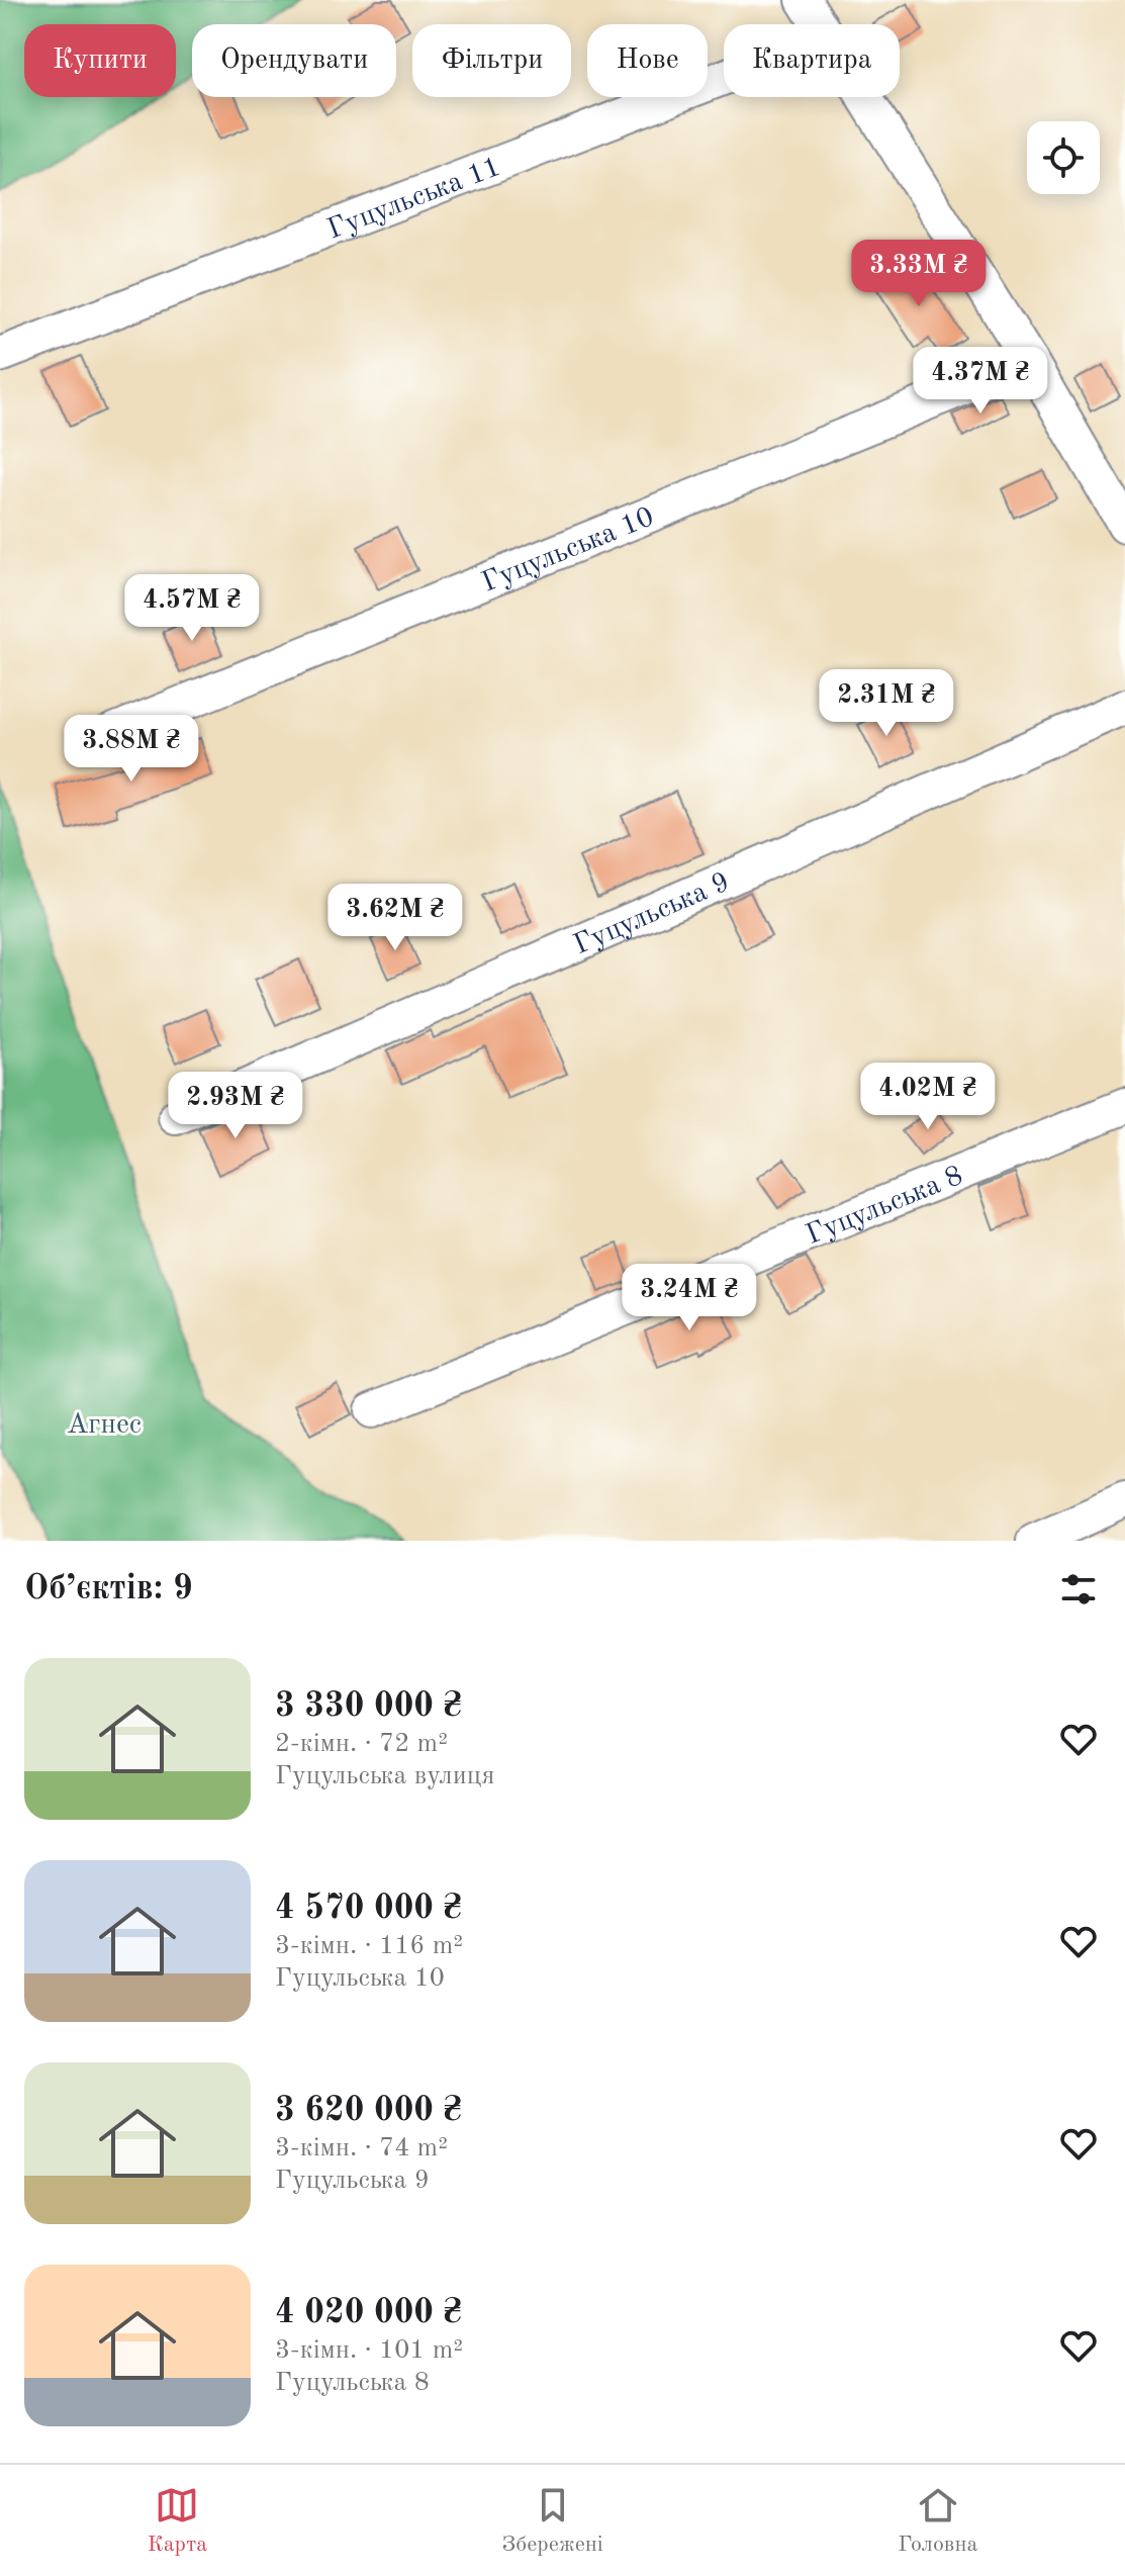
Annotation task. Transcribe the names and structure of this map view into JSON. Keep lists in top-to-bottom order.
{
  "streets": {
    "street": [
      "Гуцульська 11",
      "Гуцульська 10",
      "Гуцульська 9",
      "Гуцульська 8"
    ]
  },
  "parks": ["Агнес"],
  "page": {
    "chip": [
      "Купити",
      "Орендувати",
      "Фільтри",
      "Нове",
      "Квартира"
    ],
    "price": [
      "3.33M ₴",
      "4.37M ₴",
      "4.57M ₴",
      "2.31M ₴",
      "3.88M ₴",
      "3.62M ₴",
      "4.02M ₴",
      "2.93M ₴",
      "3.24M ₴"
    ],
    "heading": "Об’єктів: 9",
    "list": [
      {
        "name": "3 330 000 ₴",
        "note": "2-кімн. · 72 m² · Гуцульська вулиця"
      },
      {
        "name": "4 570 000 ₴",
        "note": "3-кімн. · 116 m² · Гуцульська 10"
      },
      {
        "name": "3 620 000 ₴",
        "note": "3-кімн. · 74 m² · Гуцульська 9"
      },
      {
        "name": "4 020 000 ₴",
        "note": "3-кімн. · 101 m² · Гуцульська 8"
      }
    ],
    "tabs": ["Карта", "Збережені", "Головна"]
  }
}
